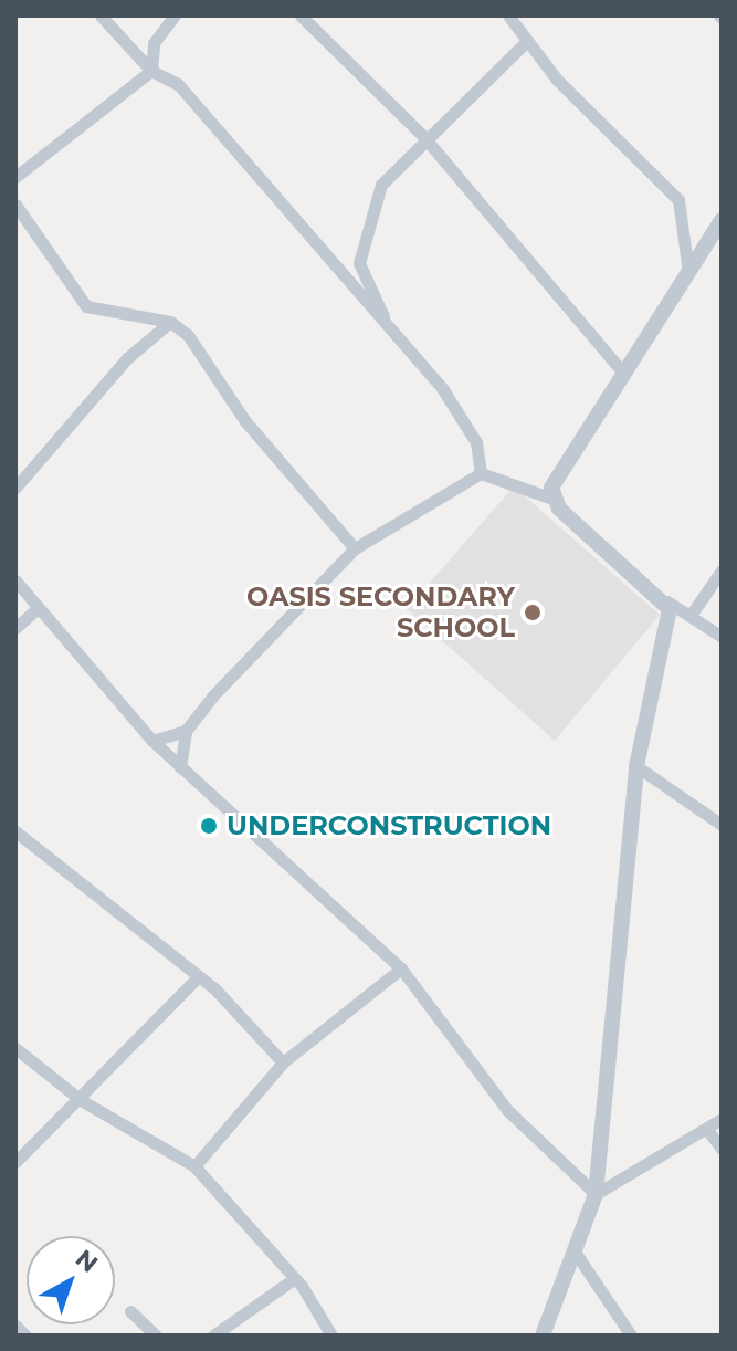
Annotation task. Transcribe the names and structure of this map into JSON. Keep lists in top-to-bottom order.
{
  "places": ["OASIS SECONDARY SCHOOL", "UNDERCONSTRUCTION"],
  "north": "top right"
}
